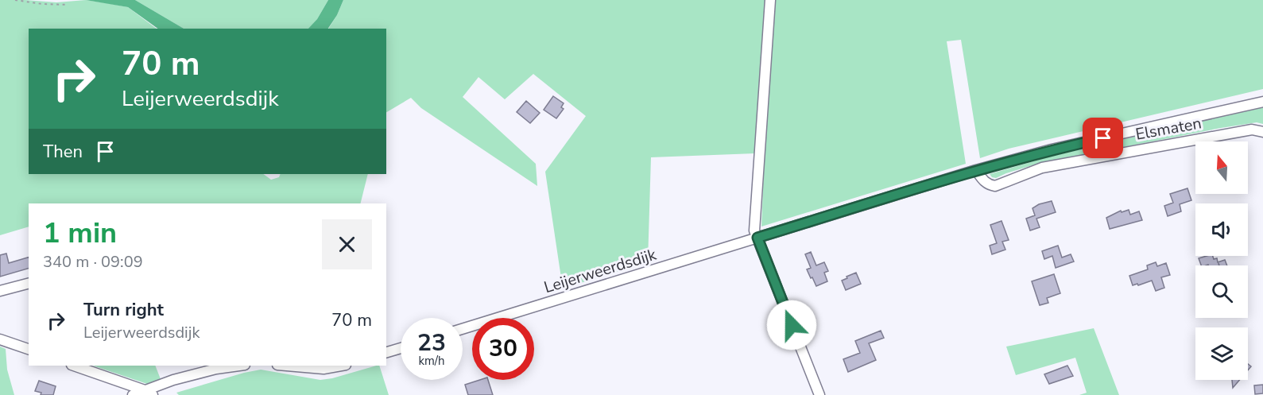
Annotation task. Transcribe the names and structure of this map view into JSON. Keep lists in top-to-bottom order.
{
  "streets": {
    "street": ["Elsmaten", "Leijerweerdsdijk"]
  },
  "crossings": [
    ["Elsmaten", "Leijerweerdsdijk"]
  ],
  "north": "top",
  "page": {
    "turn": ["70 m", "Leijerweerdsdijk"],
    "then": "Then",
    "heading": ["1 min", "340 m · 09:09"],
    "list": [
      {
        "name": "Turn right",
        "note": "Leijerweerdsdijk",
        "value": "70 m"
      }
    ],
    "speed": "23 km/h",
    "limit": "30"
  }
}
